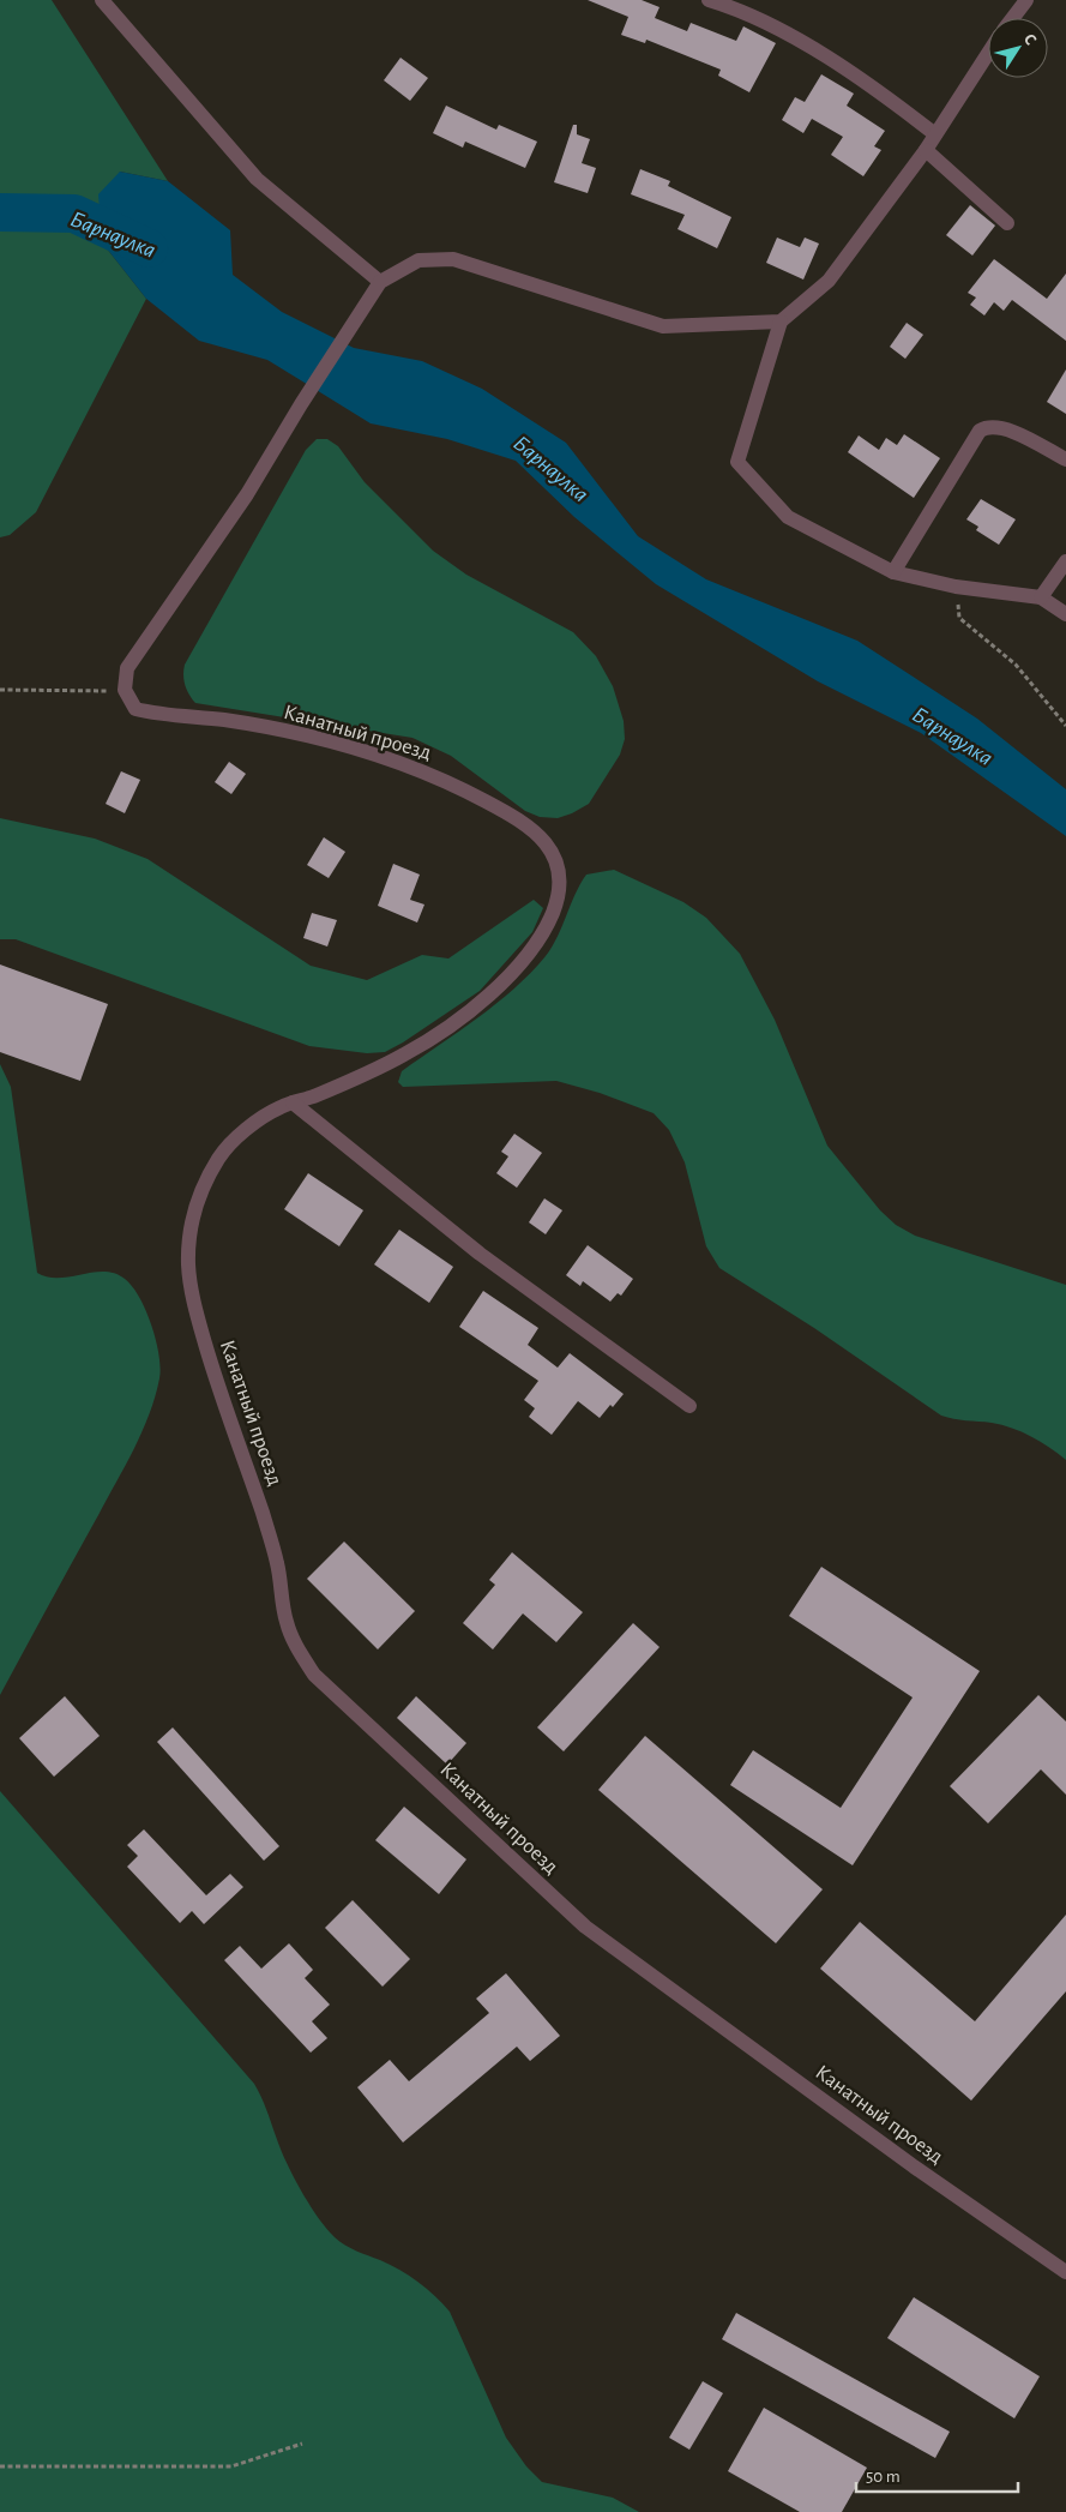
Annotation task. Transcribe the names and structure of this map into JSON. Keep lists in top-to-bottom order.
{
  "streets": {
    "street": ["Канатный проезд"]
  },
  "water": ["Барнаулка"],
  "scale_bar": "50 m",
  "north": "top right"
}
